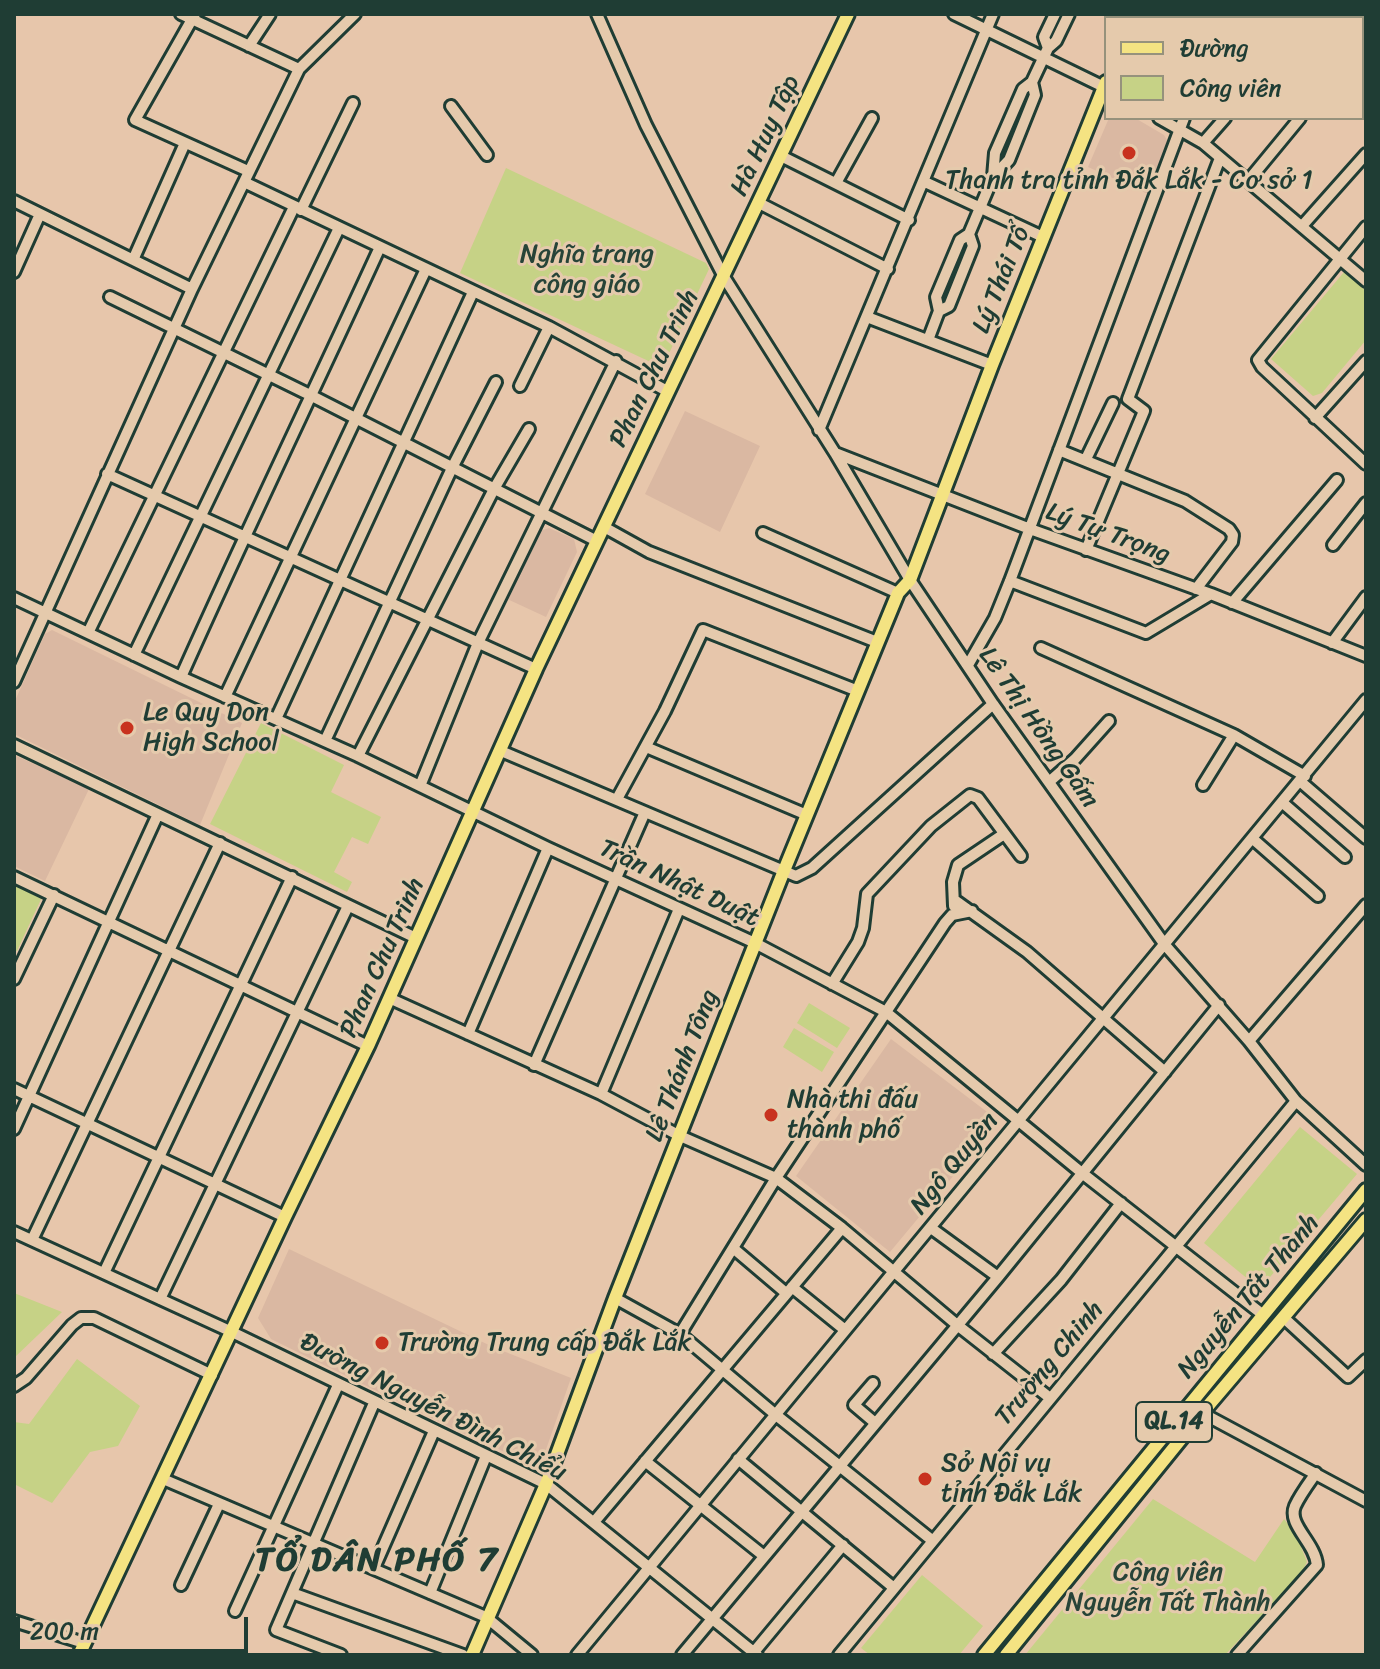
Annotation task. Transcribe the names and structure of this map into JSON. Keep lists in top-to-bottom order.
{
  "streets": {
    "main road": [
      "Hà Huy Tập",
      "Lý Thái Tổ",
      "Phan Chu Trinh",
      "Lê Thánh Tông",
      "Nguyễn Tất Thành",
      "QL.14"
    ],
    "street": [
      "Lý Tự Trọng",
      "Lê Thị Hồng Gấm",
      "Trần Nhật Duật",
      "Ngô Quyền",
      "Trường Chinh",
      "Đường Nguyễn Đình Chiểu"
    ]
  },
  "crossings": [
    ["Hà Huy Tập", "Phan Chu Trinh"],
    ["Hà Huy Tập", "Lê Thị Hồng Gấm"],
    ["Lý Thái Tổ", "Lý Tự Trọng"],
    ["Lý Thái Tổ", "Lê Thánh Tông"],
    ["Phan Chu Trinh", "Lê Thị Hồng Gấm"],
    ["Phan Chu Trinh", "Trần Nhật Duật"],
    ["Phan Chu Trinh", "Đường Nguyễn Đình Chiểu"],
    ["Lý Tự Trọng", "Lê Thị Hồng Gấm"],
    ["Lý Tự Trọng", "Lê Thánh Tông"],
    ["Lê Thị Hồng Gấm", "Lê Thánh Tông"],
    ["Lê Thị Hồng Gấm", "Ngô Quyền"],
    ["Lê Thị Hồng Gấm", "Trường Chinh"],
    ["Trần Nhật Duật", "Lê Thánh Tông"],
    ["Trần Nhật Duật", "Ngô Quyền"],
    ["Trần Nhật Duật", "Nguyễn Tất Thành"],
    ["Trần Nhật Duật", "Trường Chinh"],
    ["Lê Thánh Tông", "Đường Nguyễn Đình Chiểu"],
    ["Ngô Quyền", "Đường Nguyễn Đình Chiểu"]
  ],
  "districts": ["TỔ DÂN PHỐ 7"],
  "parks": ["Nghĩa trang công giáo", "Công viên Nguyễn Tất Thành"],
  "places": [
    "Thanh tra tỉnh Đắk Lắk - Cơ sở 1",
    "Le Quy Don High School",
    "Nhà thi đấu thành phố",
    "Trường Trung cấp Đắk Lắk",
    "Sở Nội vụ tỉnh Đắk Lắk"
  ],
  "legend": ["Đường", "Công viên"],
  "scale_bar": "200 m"
}
